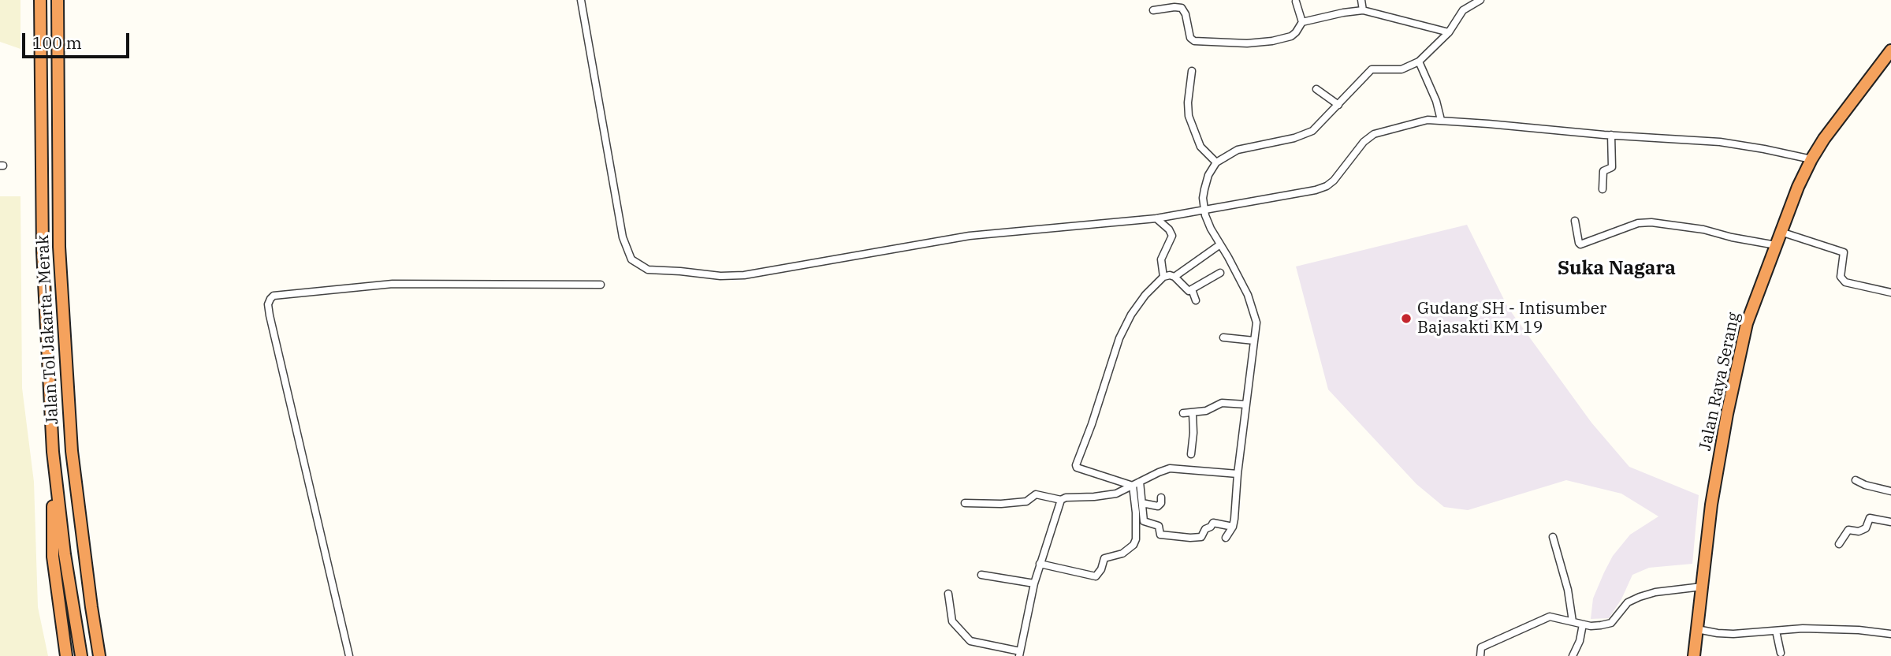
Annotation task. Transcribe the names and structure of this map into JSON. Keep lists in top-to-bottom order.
{
  "streets": {
    "highway": ["Jalan Tol Jakarta–Merak", "Jalan Raya Serang"]
  },
  "districts": ["Suka Nagara"],
  "places": ["Gudang SH - Intisumber Bajasakti KM 19"],
  "scale_bar": "100 m"
}
